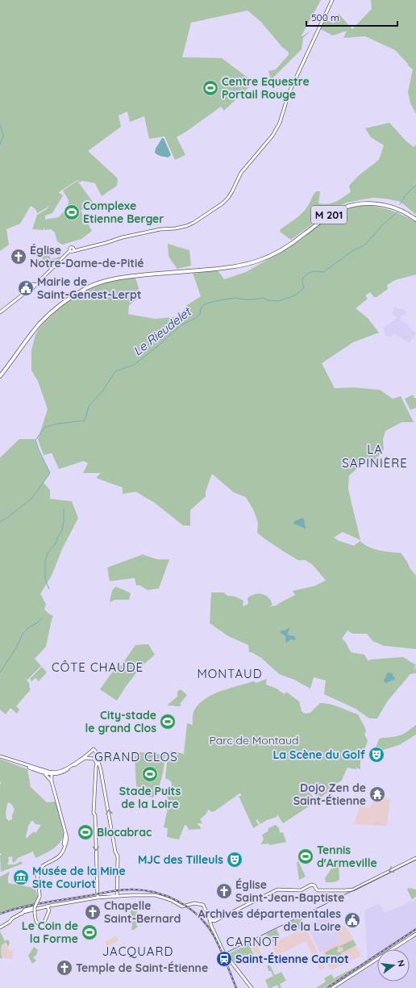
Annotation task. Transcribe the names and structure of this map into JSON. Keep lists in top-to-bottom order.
{
  "streets": {
    "highway": ["M 201"]
  },
  "districts": [
    "LA SAPINIÈRE",
    "CÔTE CHAUDE",
    "MONTAUD",
    "GRAND CLOS",
    "CARNOT",
    "JACQUARD"
  ],
  "water": ["Le Rieudelet"],
  "parks": ["Parc de Montaud"],
  "places": {
    "sports": [
      "Centre Equestre Portail Rouge",
      "Complexe Etienne Berger",
      "City-stade le grand Clos",
      "Stade Puits de la Loire",
      "Blocabrac",
      "Tennis d'Armeville",
      "Le Coin de la Forme"
    ],
    "church": [
      "Église Notre-Dame-de-Pitié",
      "Église Saint-Jean-Baptiste",
      "Chapelle Saint-Bernard",
      "Temple de Saint-Étienne"
    ],
    "public building": ["Mairie de Saint-Genest-Lerpt", "Archives départementales de la Loire"],
    "theatre": ["La Scène du Golf", "MJC des Tilleuls"],
    "temple": ["Dojo Zen de Saint-Étienne"],
    "museum": ["Musée de la Mine Site Couriot"],
    "station": ["Saint-Étienne Carnot"]
  },
  "scale_bar": "500 m",
  "north": "right"
}
